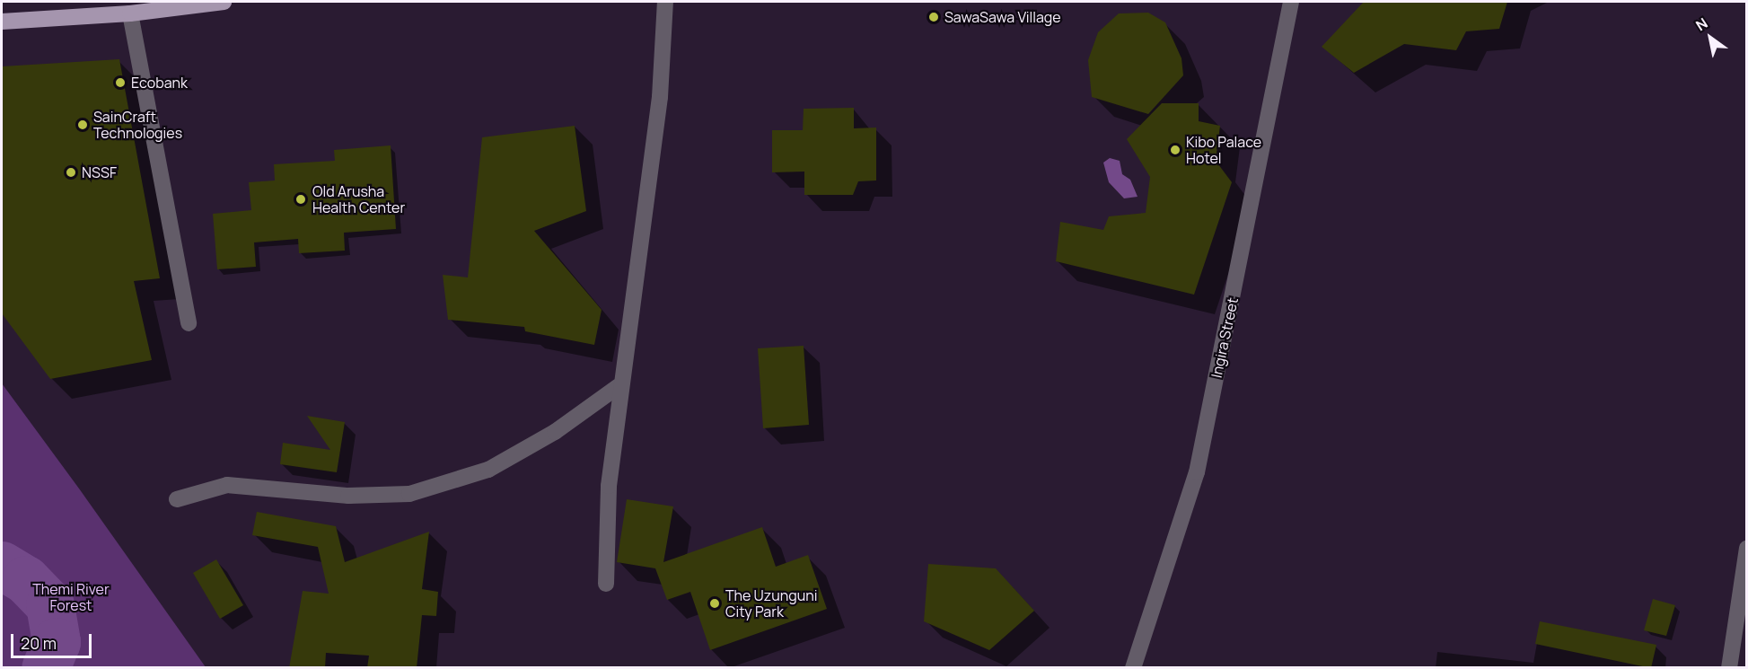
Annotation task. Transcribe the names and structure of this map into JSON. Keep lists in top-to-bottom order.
{
  "streets": {
    "street": ["Ingira Street"]
  },
  "parks": ["Themi River Forest"],
  "places": [
    "SawaSawa Village",
    "Ecobank",
    "SainCraft Technologies",
    "Kibo Palace Hotel",
    "NSSF",
    "Old Arusha Health Center",
    "The Uzunguni City Park"
  ],
  "scale_bar": "20 m",
  "north": "top left"
}
